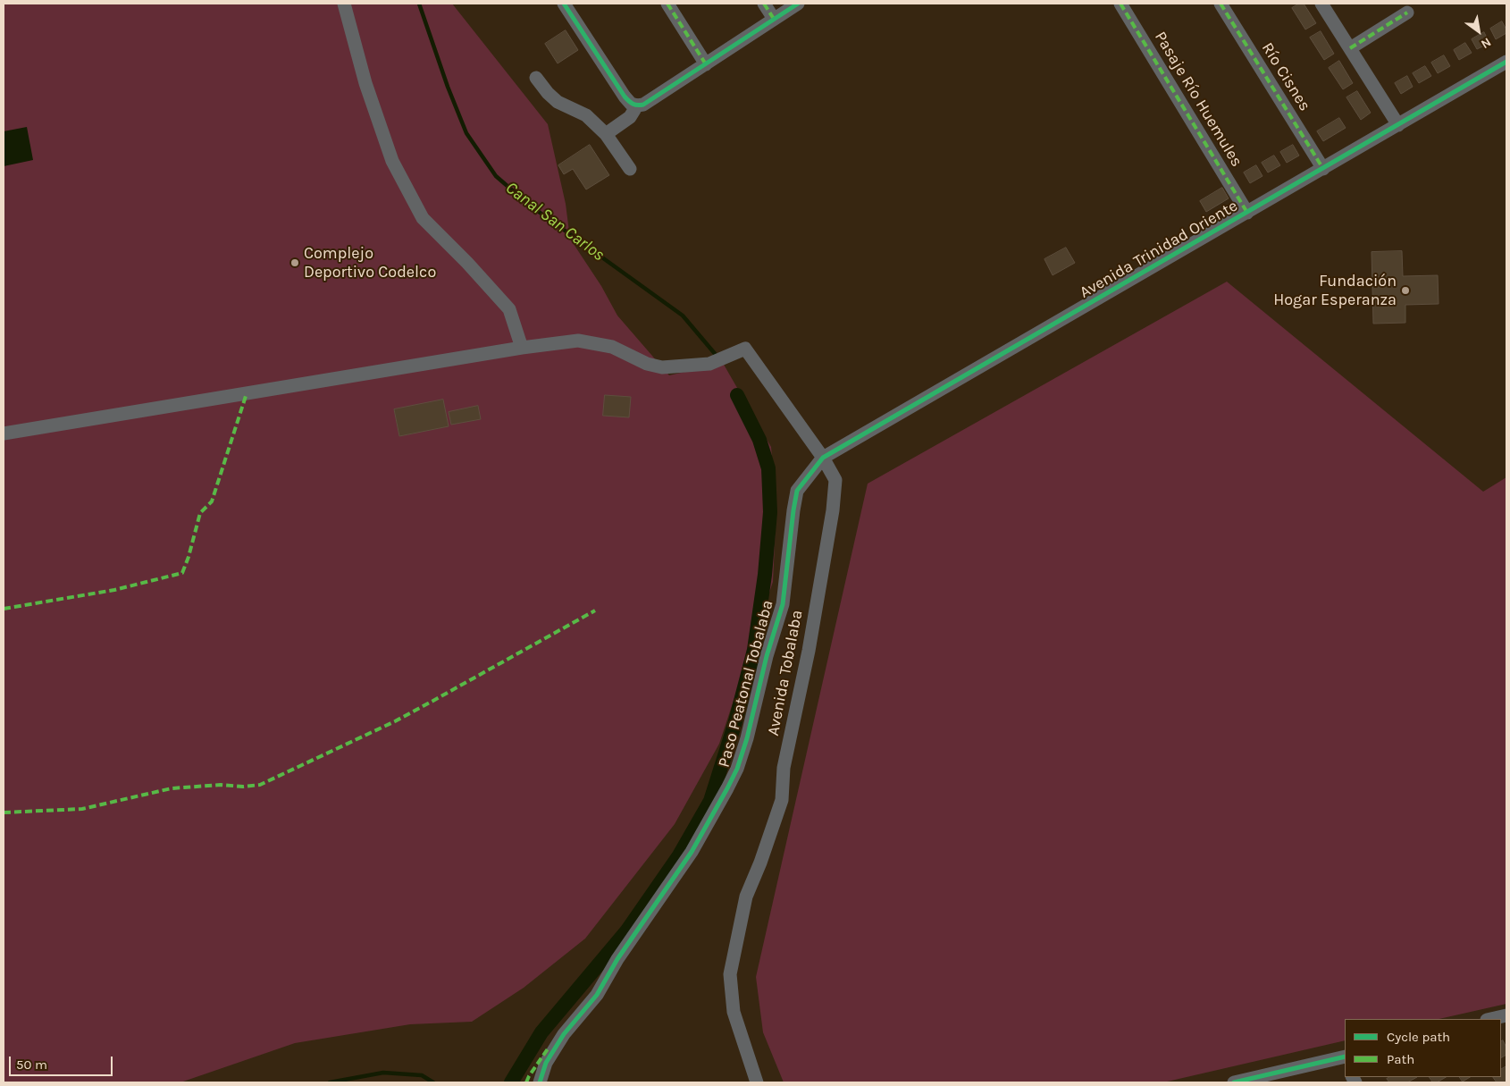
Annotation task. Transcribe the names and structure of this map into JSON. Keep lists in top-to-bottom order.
{
  "streets": {
    "street": [
      "Río Cisnes",
      "Pasaje Río Huemules",
      "Avenida Trinidad Oriente",
      "Avenida Tobalaba",
      "Paso Peatonal Tobalaba"
    ]
  },
  "crossings": [
    ["Río Cisnes", "Avenida Trinidad Oriente"],
    ["Pasaje Río Huemules", "Avenida Trinidad Oriente"],
    ["Avenida Trinidad Oriente", "Avenida Tobalaba"],
    ["Avenida Trinidad Oriente", "Paso Peatonal Tobalaba"],
    ["Avenida Tobalaba", "Paso Peatonal Tobalaba"]
  ],
  "water": ["Canal San Carlos"],
  "places": ["Complejo Deportivo Codelco", "Fundación Hogar Esperanza"],
  "legend": ["Cycle path", "Path"],
  "scale_bar": "50 m",
  "north": "bottom right"
}
